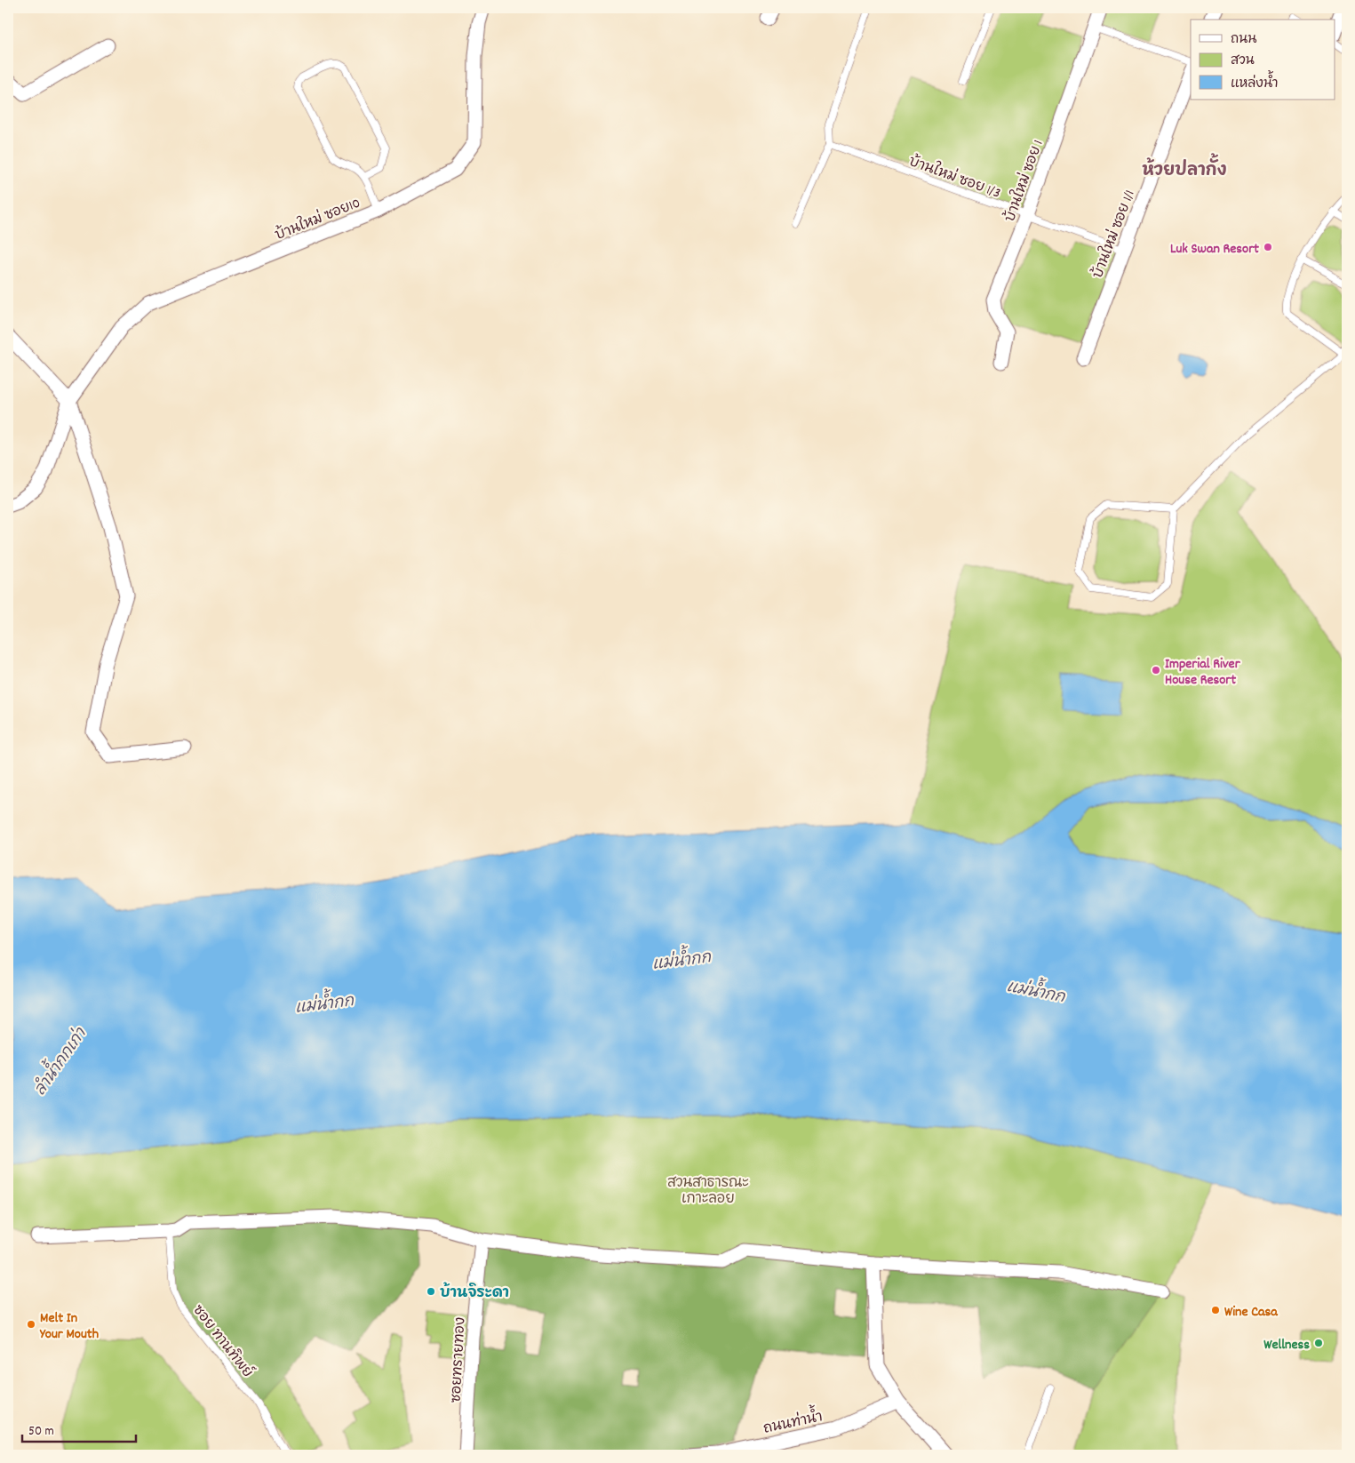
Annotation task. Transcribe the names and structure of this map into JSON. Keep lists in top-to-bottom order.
{
  "streets": {
    "street": [
      "บ้านใหม่ ซอย 1",
      "บ้านใหม่ ซอย10",
      "บ้านใหม่ ซอย 1/1",
      "ซอยทรายทอง",
      "ถนนท่าน้ำ"
    ],
    "lane": ["บ้านใหม่ ซอย 1/3", "ซอย ทานทิพย์"]
  },
  "crossings": [
    ["บ้านใหม่ ซอย 1/3", "บ้านใหม่ ซอย 1"],
    ["บ้านใหม่ ซอย 1/3", "บ้านใหม่ ซอย 1/1"]
  ],
  "districts": ["ห้วยปลากั้ง"],
  "water": ["แม่น้ำกก", "ลำน้ำกกเก่า"],
  "parks": ["สวนสาธารณะ เกาะลอย"],
  "places": [
    "Luk Swan Resort",
    "Imperial River House Resort",
    "บ้านจิระดา",
    "Wine Casa",
    "Melt In Your Mouth",
    "Wellness"
  ],
  "legend": ["ถนน", "สวน", "แหล่งน้ำ"],
  "scale_bar": "50 m"
}
